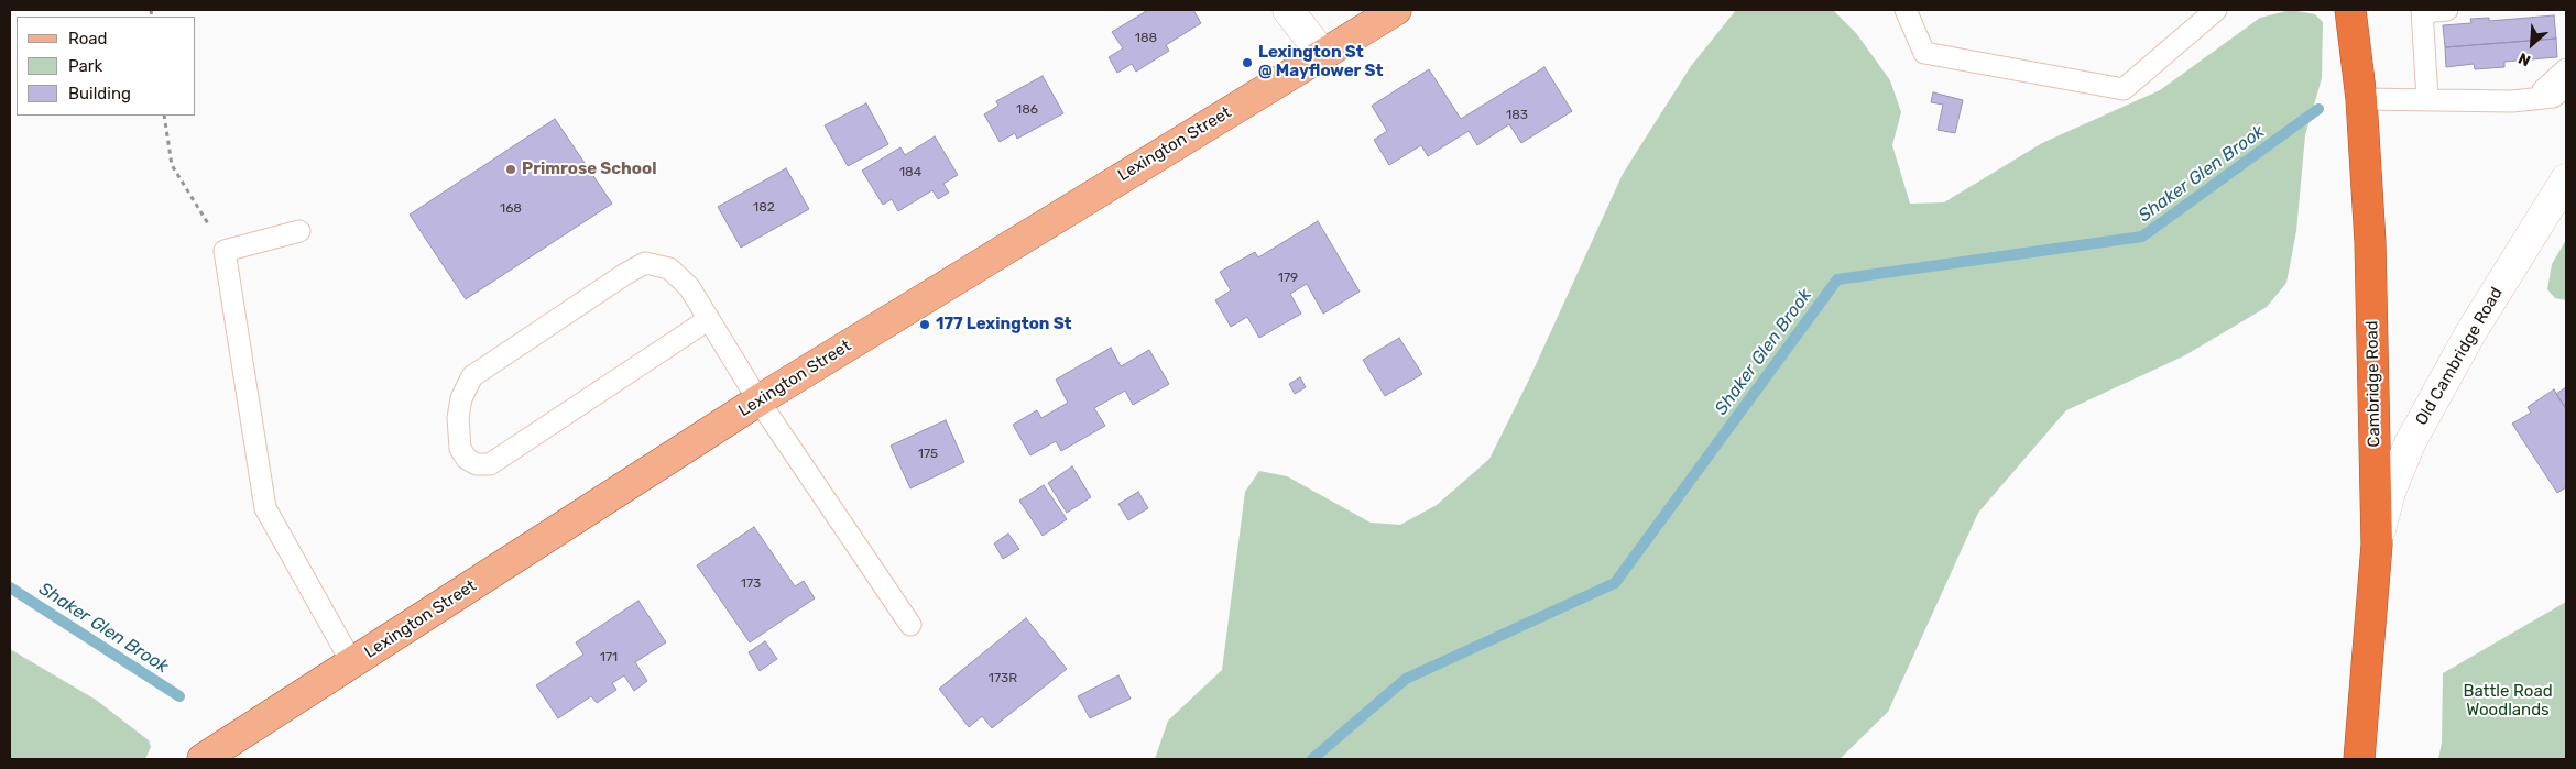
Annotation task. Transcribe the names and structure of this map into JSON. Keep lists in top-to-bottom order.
{
  "streets": {
    "highway": ["Cambridge Road"],
    "main road": ["Lexington Street"],
    "street": ["Old Cambridge Road"]
  },
  "crossings": [
    ["Old Cambridge Road", "Cambridge Road"]
  ],
  "water": ["Shaker Glen Brook"],
  "parks": ["Battle Road Woodlands"],
  "places": ["Lexington St @ Mayflower St", "Primrose School", "177 Lexington St"],
  "house_numbers": [
    "188",
    "186",
    "183",
    "184",
    "182",
    "168",
    "179",
    "175",
    "173",
    "171",
    "173R"
  ],
  "legend": ["Road", "Park", "Building"],
  "north": "bottom left"
}
